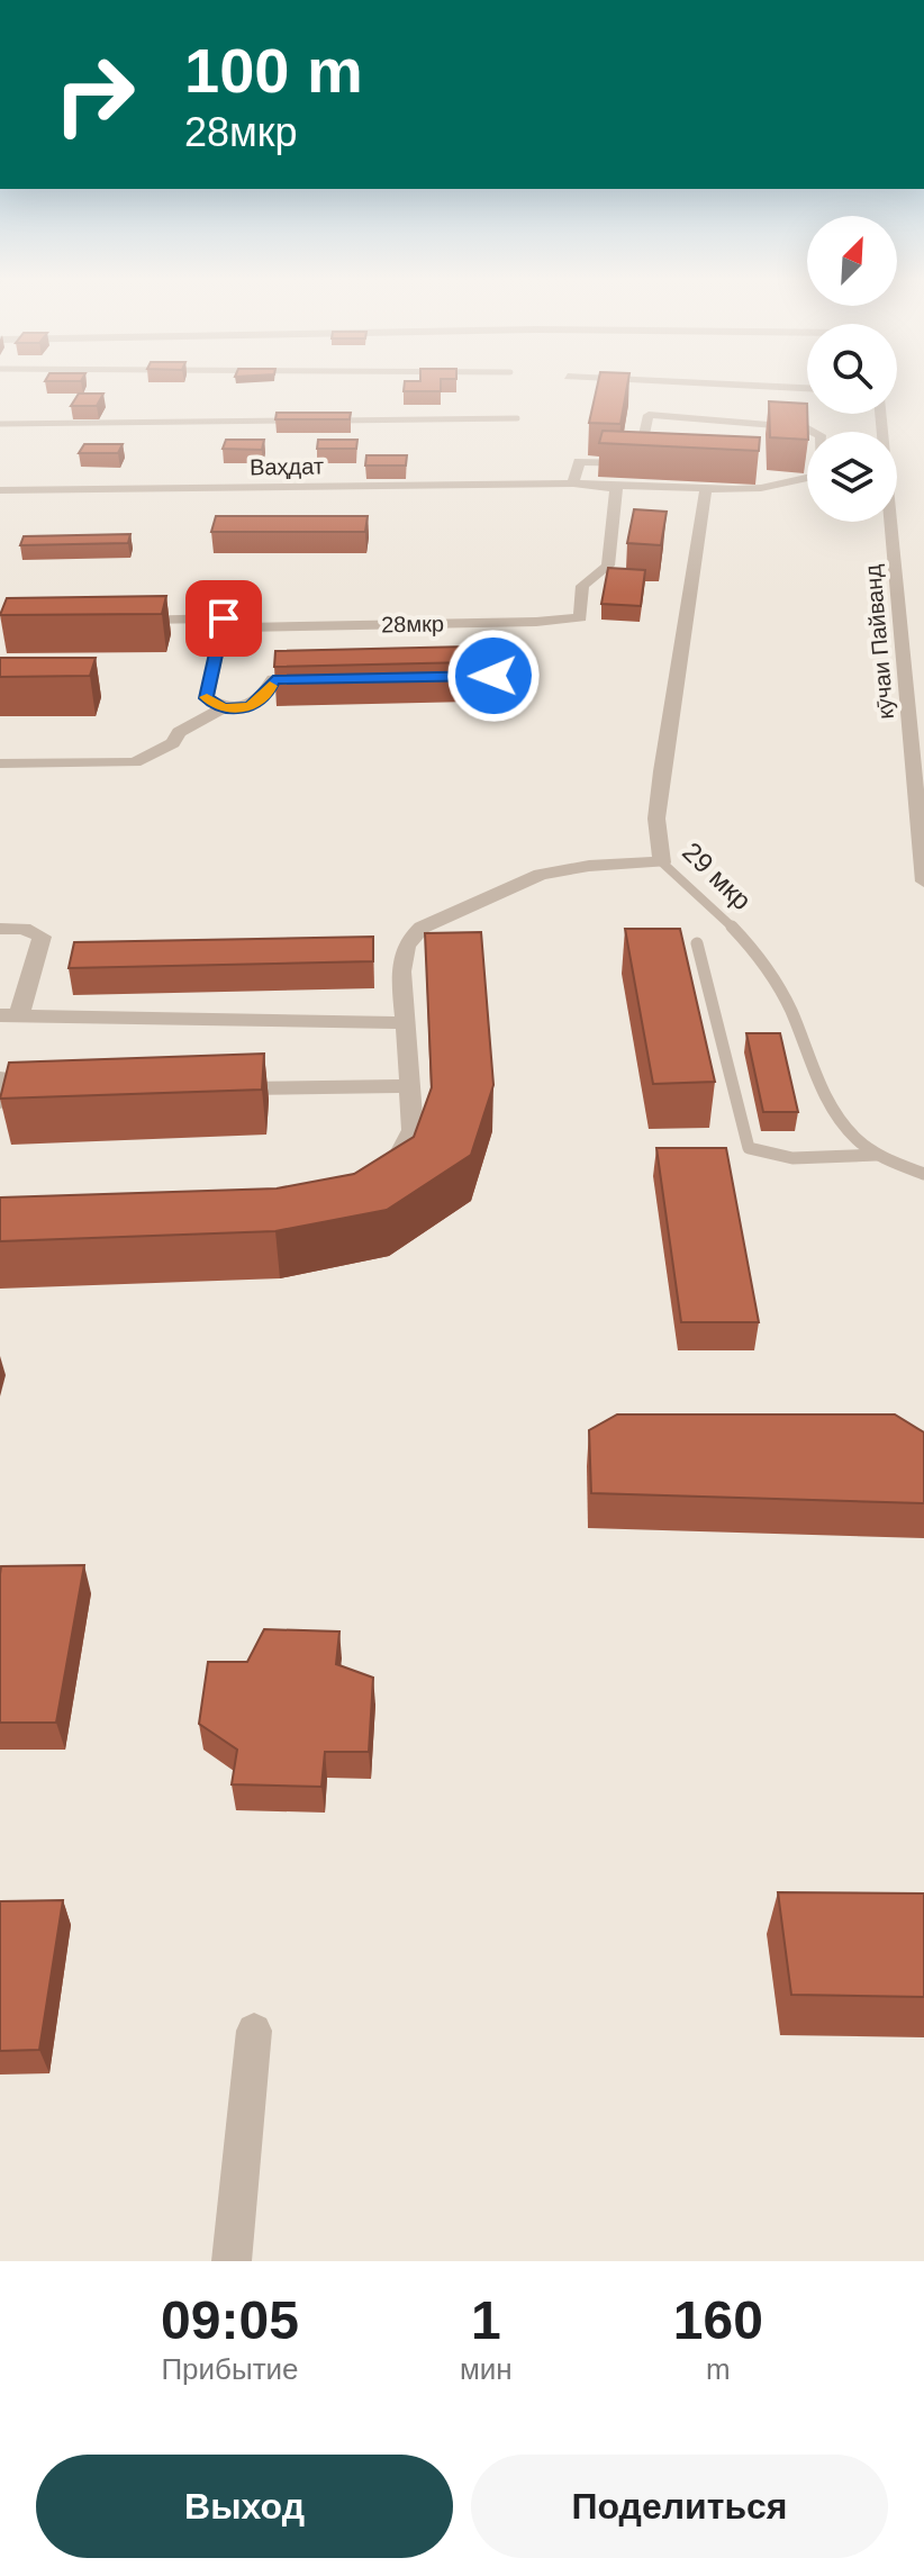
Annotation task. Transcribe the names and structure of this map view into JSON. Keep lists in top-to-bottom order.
{
  "streets": {
    "street": [
      "Ваҳдат",
      "28мкр",
      "кӯчаи Пайванд",
      "29 мкр"
    ]
  },
  "north": "top right",
  "page": {
    "turn": ["100 m", "28мкр"],
    "eta": [
      "09:05",
      "Прибытие",
      "1",
      "мин",
      "160",
      "m"
    ],
    "buttons": ["Выход", "Поделиться"]
  }
}
